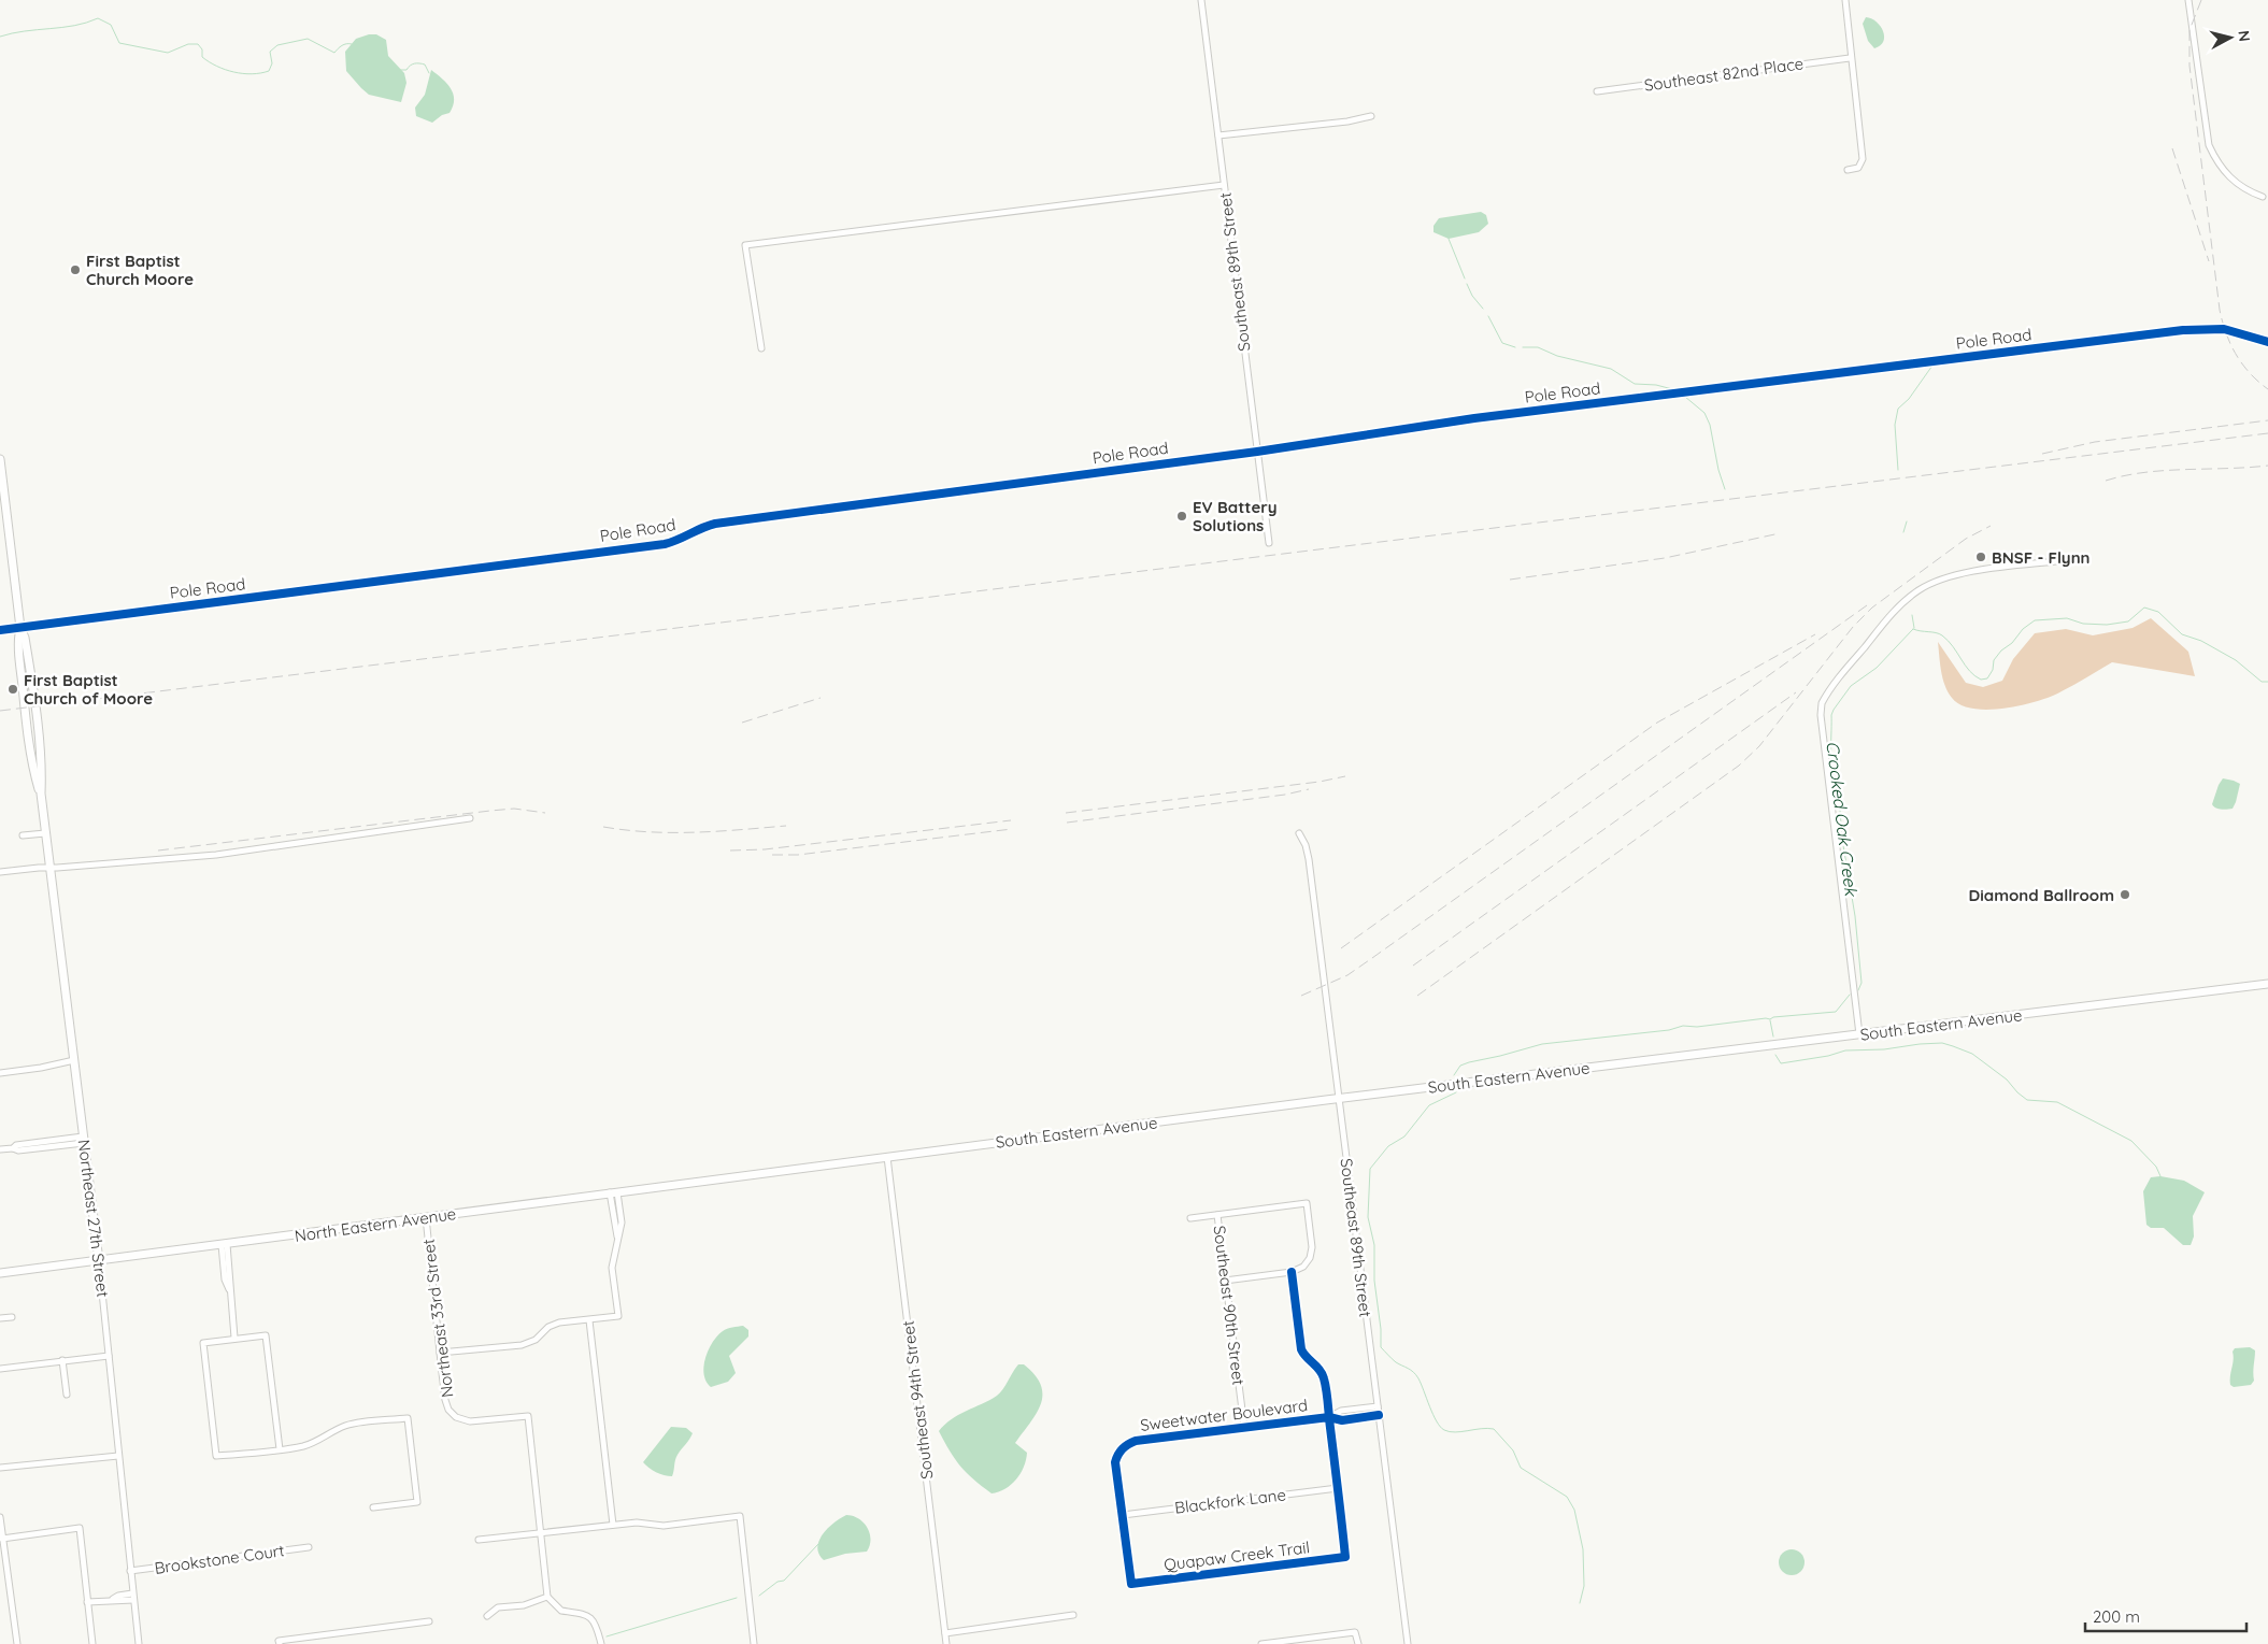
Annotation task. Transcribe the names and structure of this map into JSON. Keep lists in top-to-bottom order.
{
  "streets": {
    "main road": ["South Eastern Avenue", "Northeast 27th Street", "North Eastern Avenue"],
    "street": [
      "Southeast 82nd Place",
      "Southeast 89th Street",
      "Pole Road",
      "Southeast 90th Street",
      "Northeast 33rd Street",
      "Southeast 94th Street",
      "Sweetwater Boulevard",
      "Blackfork Lane",
      "Quapaw Creek Trail",
      "Brookstone Court"
    ]
  },
  "crossings": [
    ["Southeast 89th Street", "Pole Road"],
    ["Southeast 89th Street", "South Eastern Avenue"],
    ["Southeast 89th Street", "Sweetwater Boulevard"],
    ["Pole Road", "Northeast 27th Street"],
    ["South Eastern Avenue", "North Eastern Avenue"],
    ["South Eastern Avenue", "Southeast 94th Street"],
    ["Northeast 27th Street", "North Eastern Avenue"],
    ["Northeast 27th Street", "Brookstone Court"],
    ["North Eastern Avenue", "Northeast 33rd Street"],
    ["Southeast 90th Street", "Sweetwater Boulevard"],
    ["Sweetwater Boulevard", "Blackfork Lane"],
    ["Sweetwater Boulevard", "Quapaw Creek Trail"],
    ["Blackfork Lane", "Quapaw Creek Trail"]
  ],
  "water": ["Crooked Oak Creek"],
  "places": [
    "First Baptist Church Moore",
    "EV Battery Solutions",
    "BNSF - Flynn",
    "First Baptist Church of Moore",
    "Diamond Ballroom"
  ],
  "scale_bar": "200 m",
  "north": "right"
}
